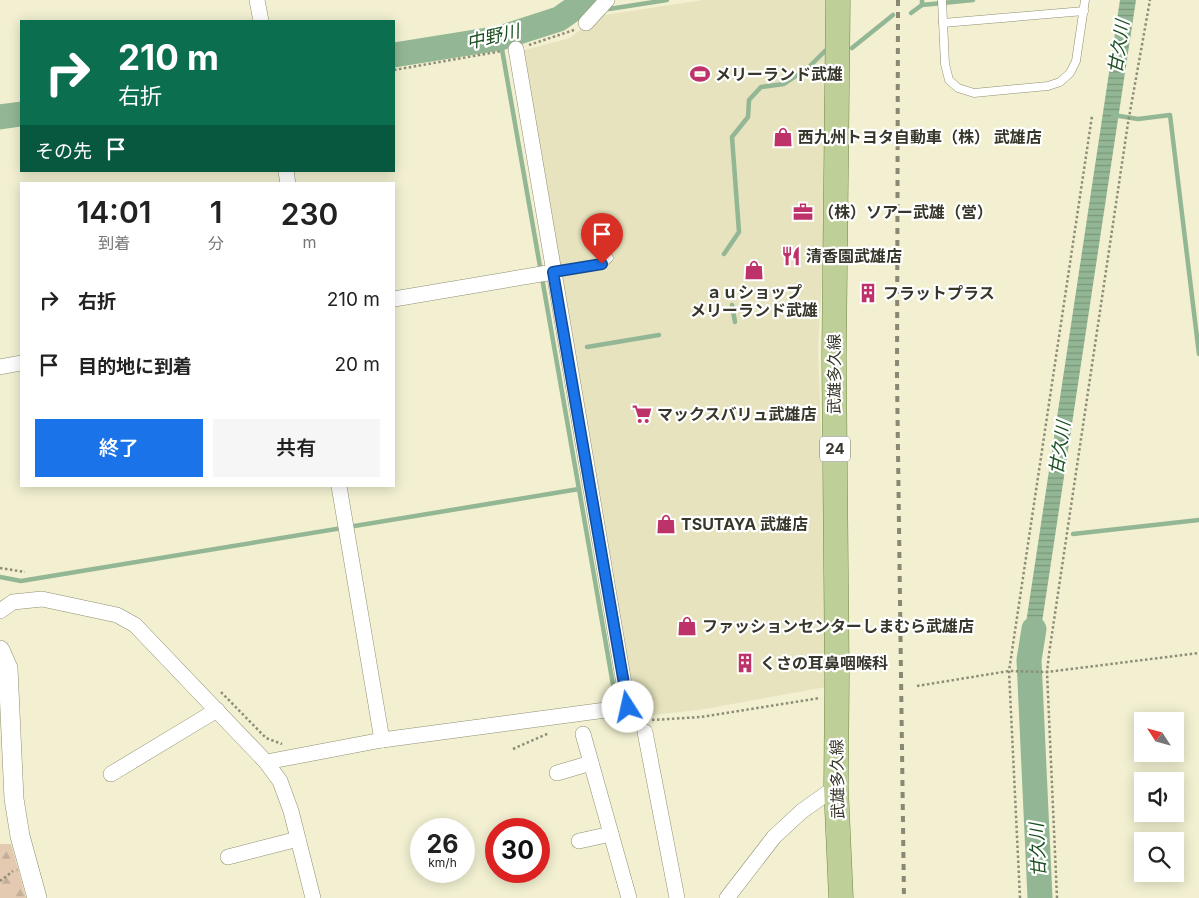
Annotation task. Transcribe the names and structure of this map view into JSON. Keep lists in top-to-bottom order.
{
  "streets": {
    "main road": ["武雄多久線", "24"]
  },
  "water": ["中野川", "甘久川"],
  "places": {
    "sports": ["メリーランド武雄"],
    "shop": [
      "西九州トヨタ自動車（株） 武雄店",
      "ａｕショップ メリーランド武雄",
      "TSUTAYA 武雄店",
      "ファッションセンターしまむら武雄店"
    ],
    "office": ["（株）ソアー武雄（営）"],
    "restaurant": ["清香園武雄店"],
    "building": ["フラットプラス", "くさの耳鼻咽喉科"],
    "supermarket": ["マックスバリュ武雄店"]
  },
  "north": "top left",
  "page": {
    "turn": ["210 m", "右折"],
    "then": "その先",
    "eta": [
      "14:01",
      "到着",
      "1",
      "分",
      "230",
      "m"
    ],
    "list": [
      {
        "name": "右折",
        "value": "210 m"
      },
      {
        "name": "目的地に到着",
        "value": "20 m"
      }
    ],
    "buttons": ["終了", "共有"],
    "speed": "26 km/h",
    "limit": "30"
  }
}
